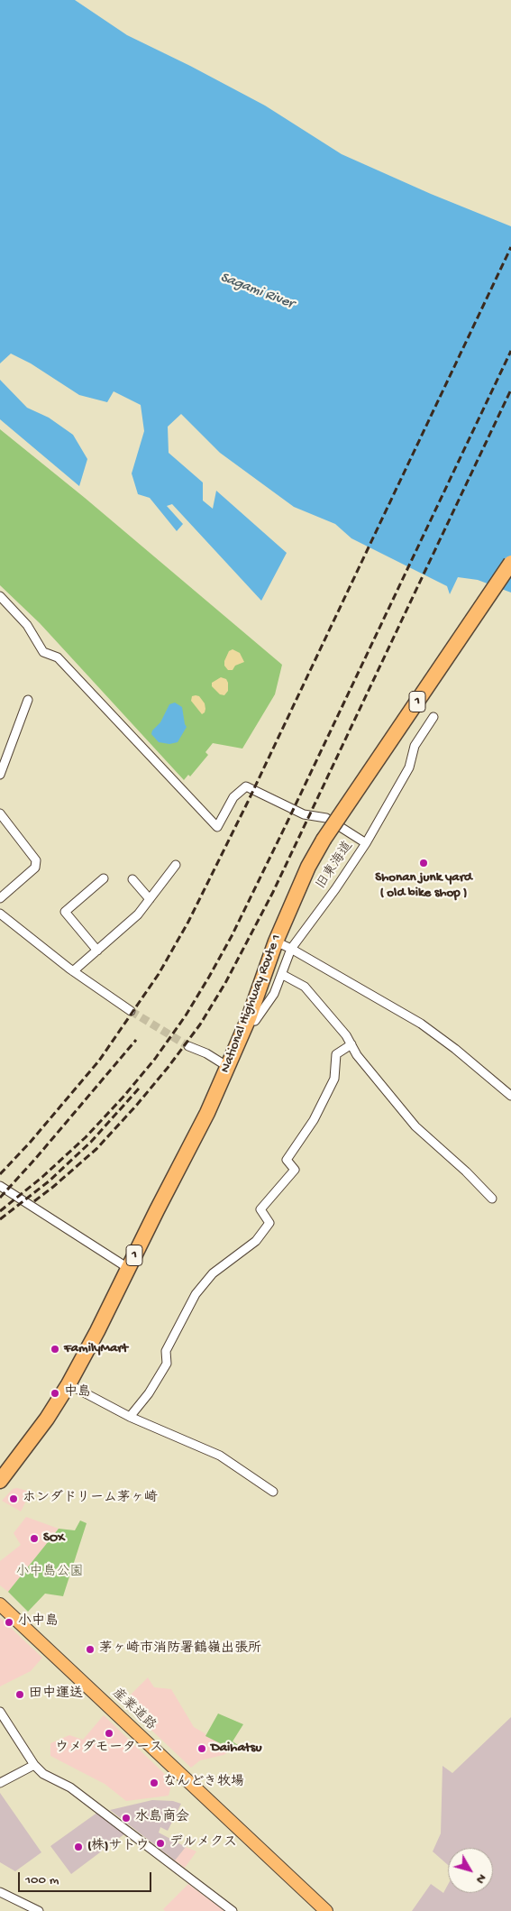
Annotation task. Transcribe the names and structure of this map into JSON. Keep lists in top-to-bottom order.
{
  "streets": {
    "highway": ["1", "National Highway Route 1"],
    "main road": ["産業道路"],
    "street": ["旧東海道"]
  },
  "crossings": [
    ["旧東海道", "National Highway Route 1"]
  ],
  "water": ["Sagami River"],
  "parks": ["小中島公園"],
  "places": [
    "Shonan junk yard ( old bike shop )",
    "FamilyMart",
    "中島",
    "ホンダドリーム茅ヶ崎",
    "SOX",
    "小中島",
    "茅ヶ崎市消防署鶴嶺出張所",
    "田中運送",
    "ウメダモータース",
    "Daihatsu",
    "なんどき牧場",
    "水島商会",
    "デルメクス",
    "(株)サトウ"
  ],
  "scale_bar": "100 m",
  "north": "bottom right"
}
